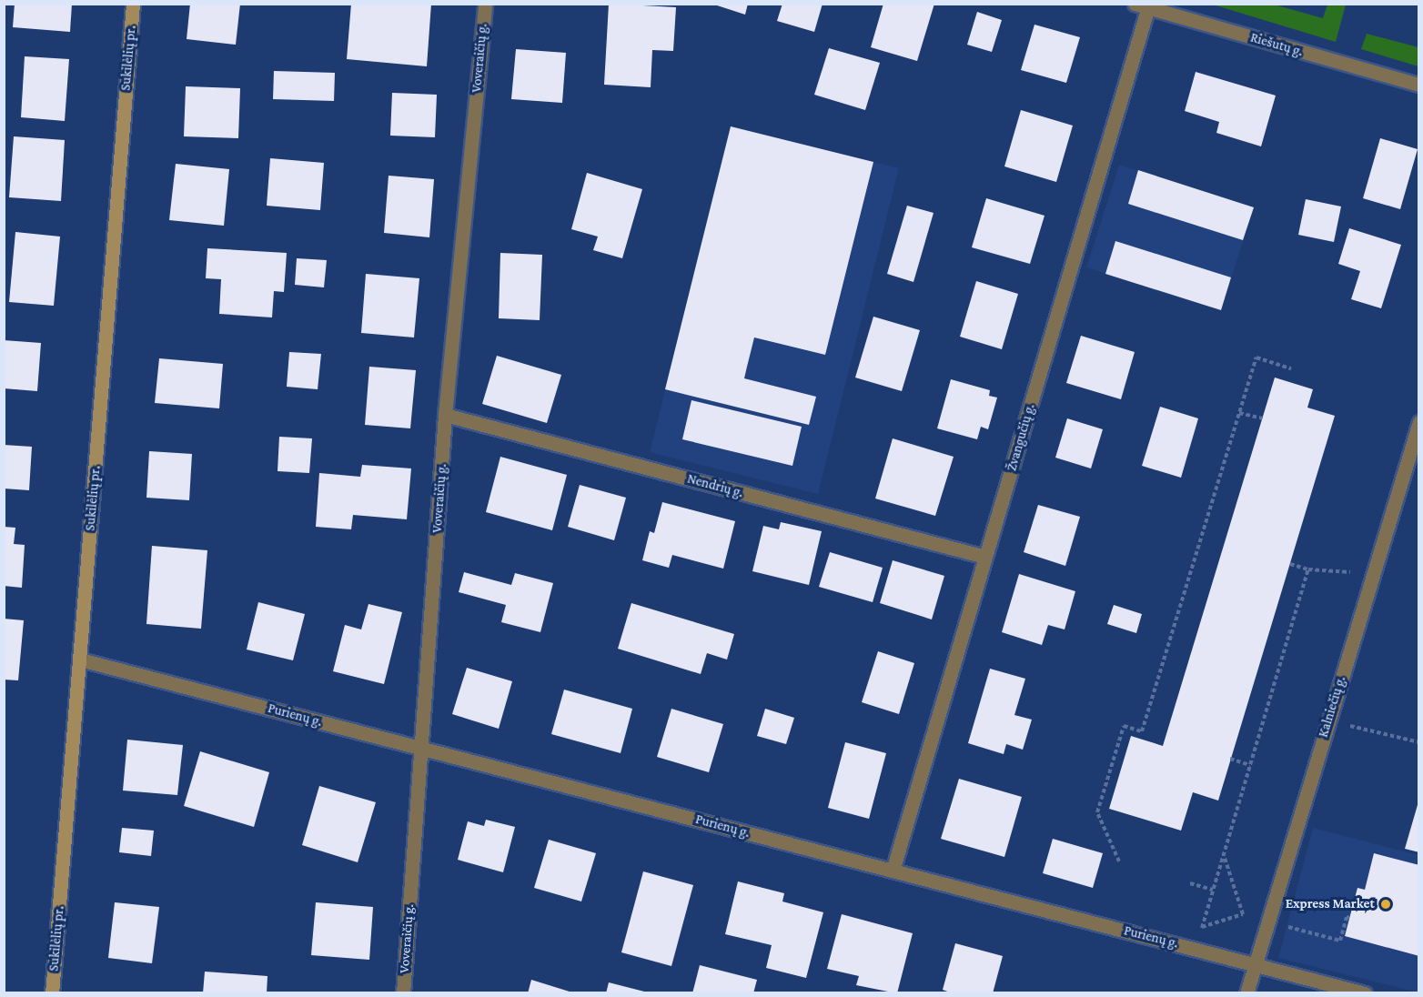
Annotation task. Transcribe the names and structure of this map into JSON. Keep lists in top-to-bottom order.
{
  "streets": {
    "main road": ["Sukilėlių pr."],
    "street": [
      "Riešutų g.",
      "Voveraičių g.",
      "Žvangučių g.",
      "Nendrių g.",
      "Kalniečių g.",
      "Purienų g."
    ]
  },
  "crossings": [
    ["Riešutų g.", "Žvangučių g."],
    ["Sukilėlių pr.", "Purienų g."],
    ["Voveraičių g.", "Nendrių g."],
    ["Voveraičių g.", "Purienų g."],
    ["Žvangučių g.", "Nendrių g."],
    ["Žvangučių g.", "Purienų g."],
    ["Kalniečių g.", "Purienų g."]
  ],
  "places": ["Express Market"]
}
